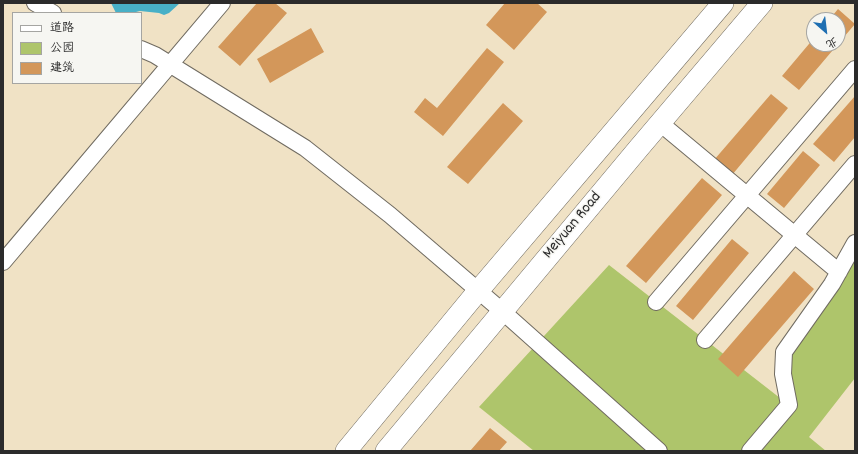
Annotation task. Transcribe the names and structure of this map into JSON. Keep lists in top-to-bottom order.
{
  "streets": {
    "main road": ["Meiyuan Road"]
  },
  "legend": ["道路", "公园", "建筑"],
  "north": "bottom right"
}
